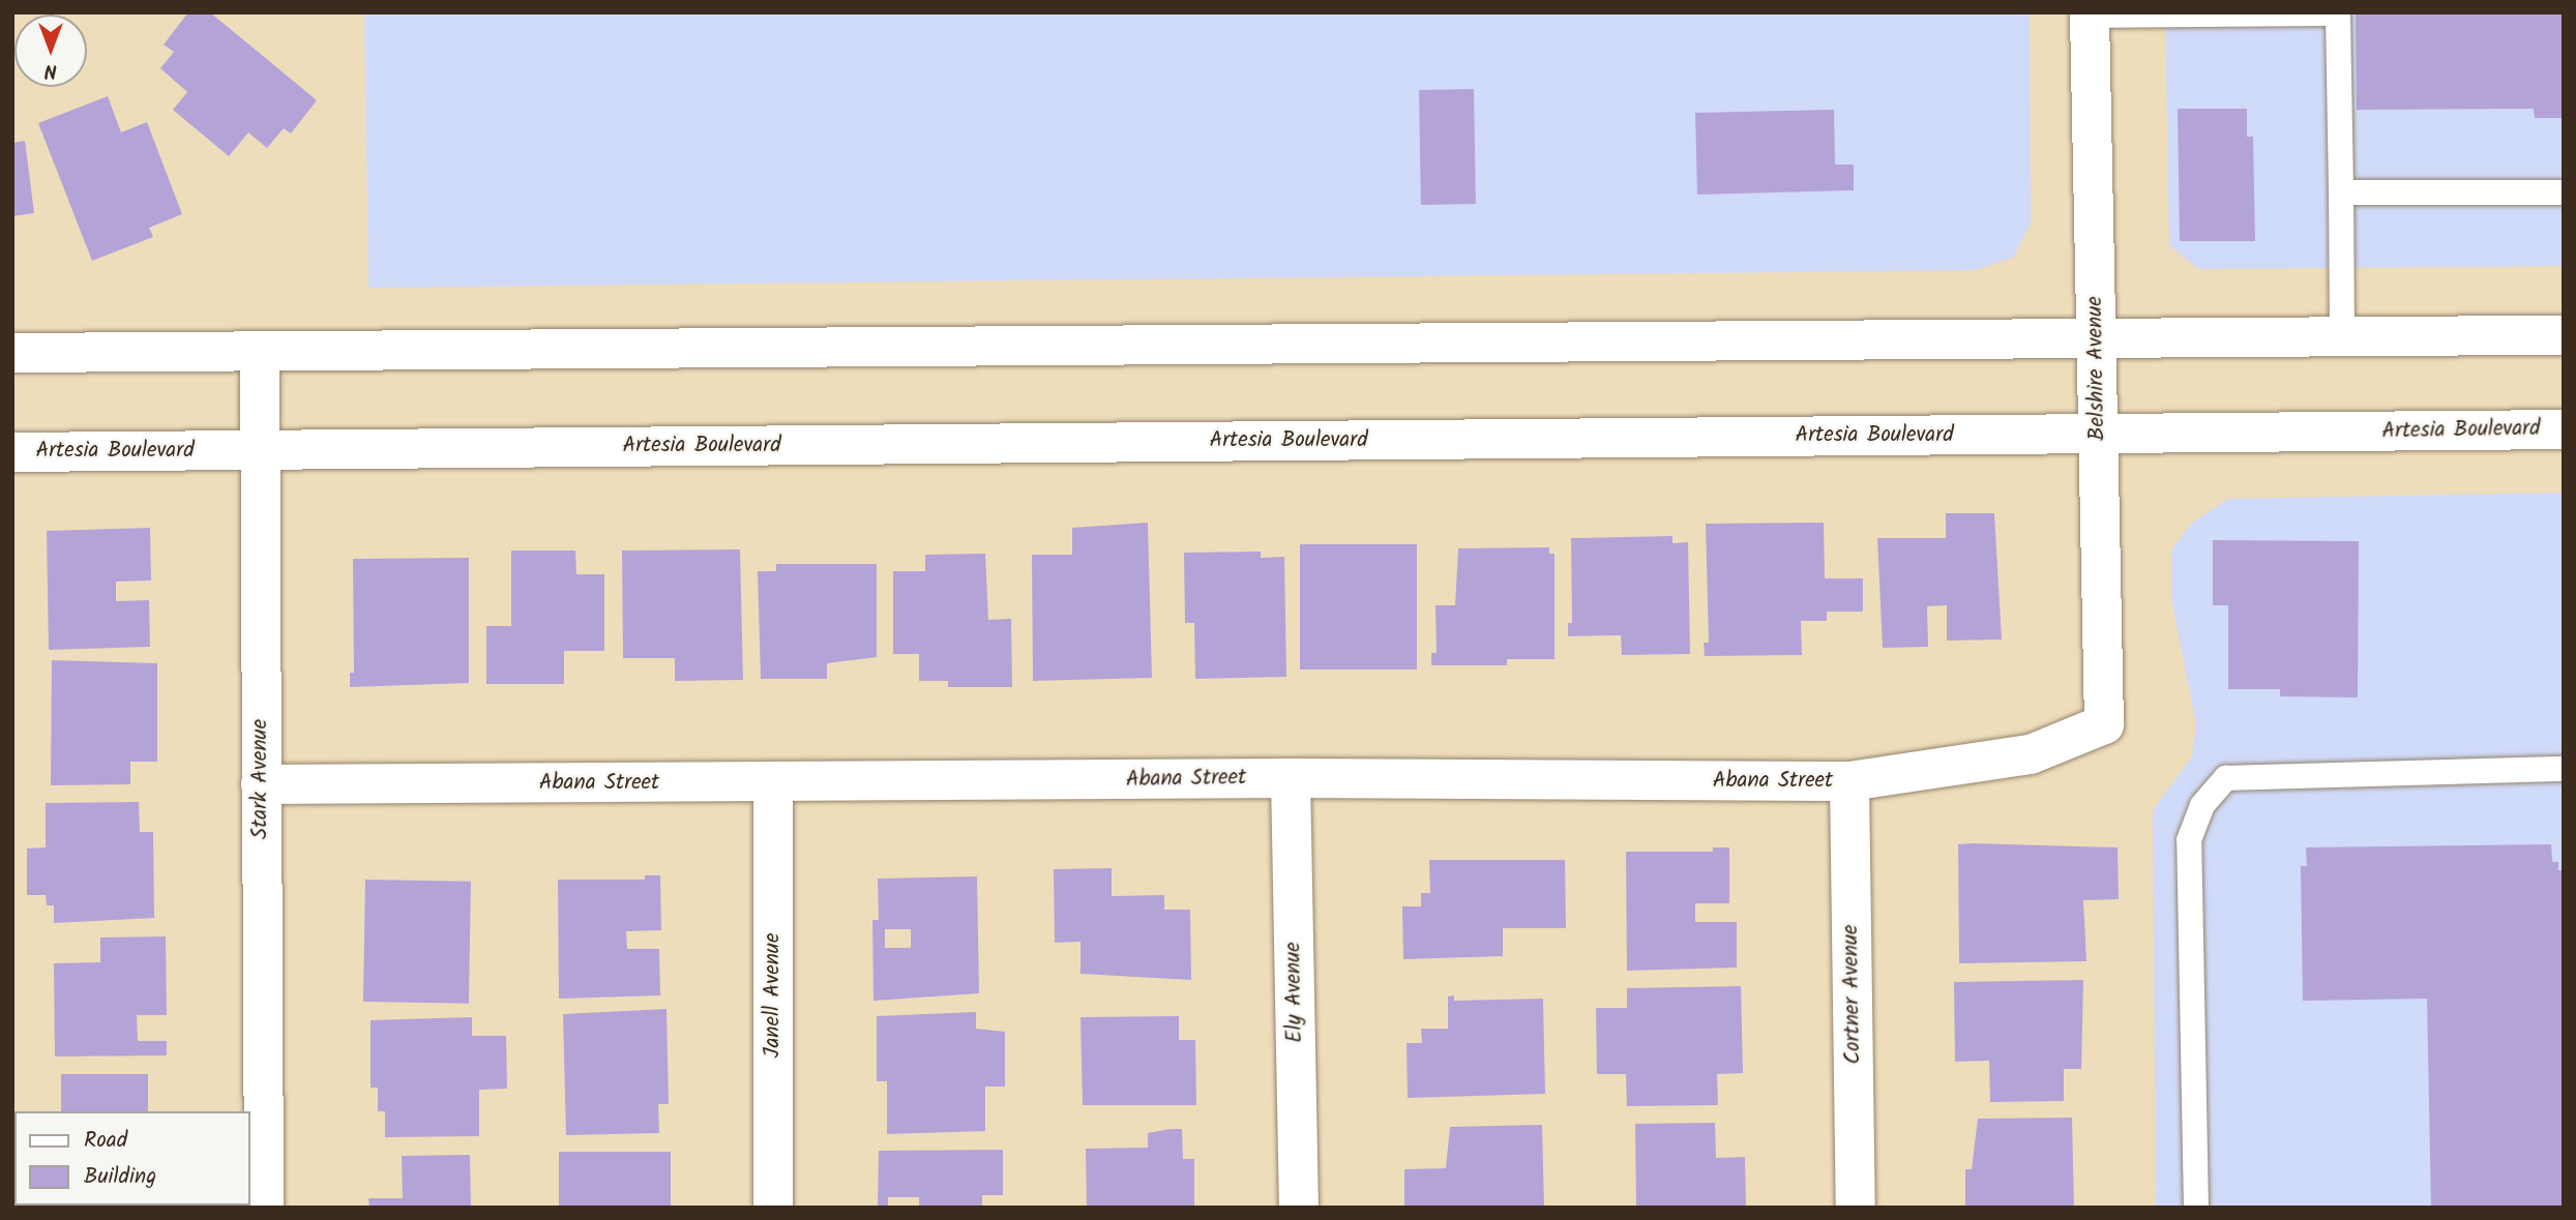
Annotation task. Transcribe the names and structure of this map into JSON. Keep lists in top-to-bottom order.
{
  "streets": {
    "main road": [
      "Belshire Avenue",
      "Artesia Boulevard",
      "Stark Avenue",
      "Abana Street",
      "Ely Avenue",
      "Cortner Avenue",
      "Janell Avenue"
    ]
  },
  "crossings": [
    ["Belshire Avenue", "Artesia Boulevard"],
    ["Belshire Avenue", "Abana Street"],
    ["Artesia Boulevard", "Stark Avenue"],
    ["Stark Avenue", "Abana Street"],
    ["Abana Street", "Ely Avenue"],
    ["Abana Street", "Cortner Avenue"],
    ["Abana Street", "Janell Avenue"]
  ],
  "legend": ["Road", "Building"],
  "north": "bottom"
}
